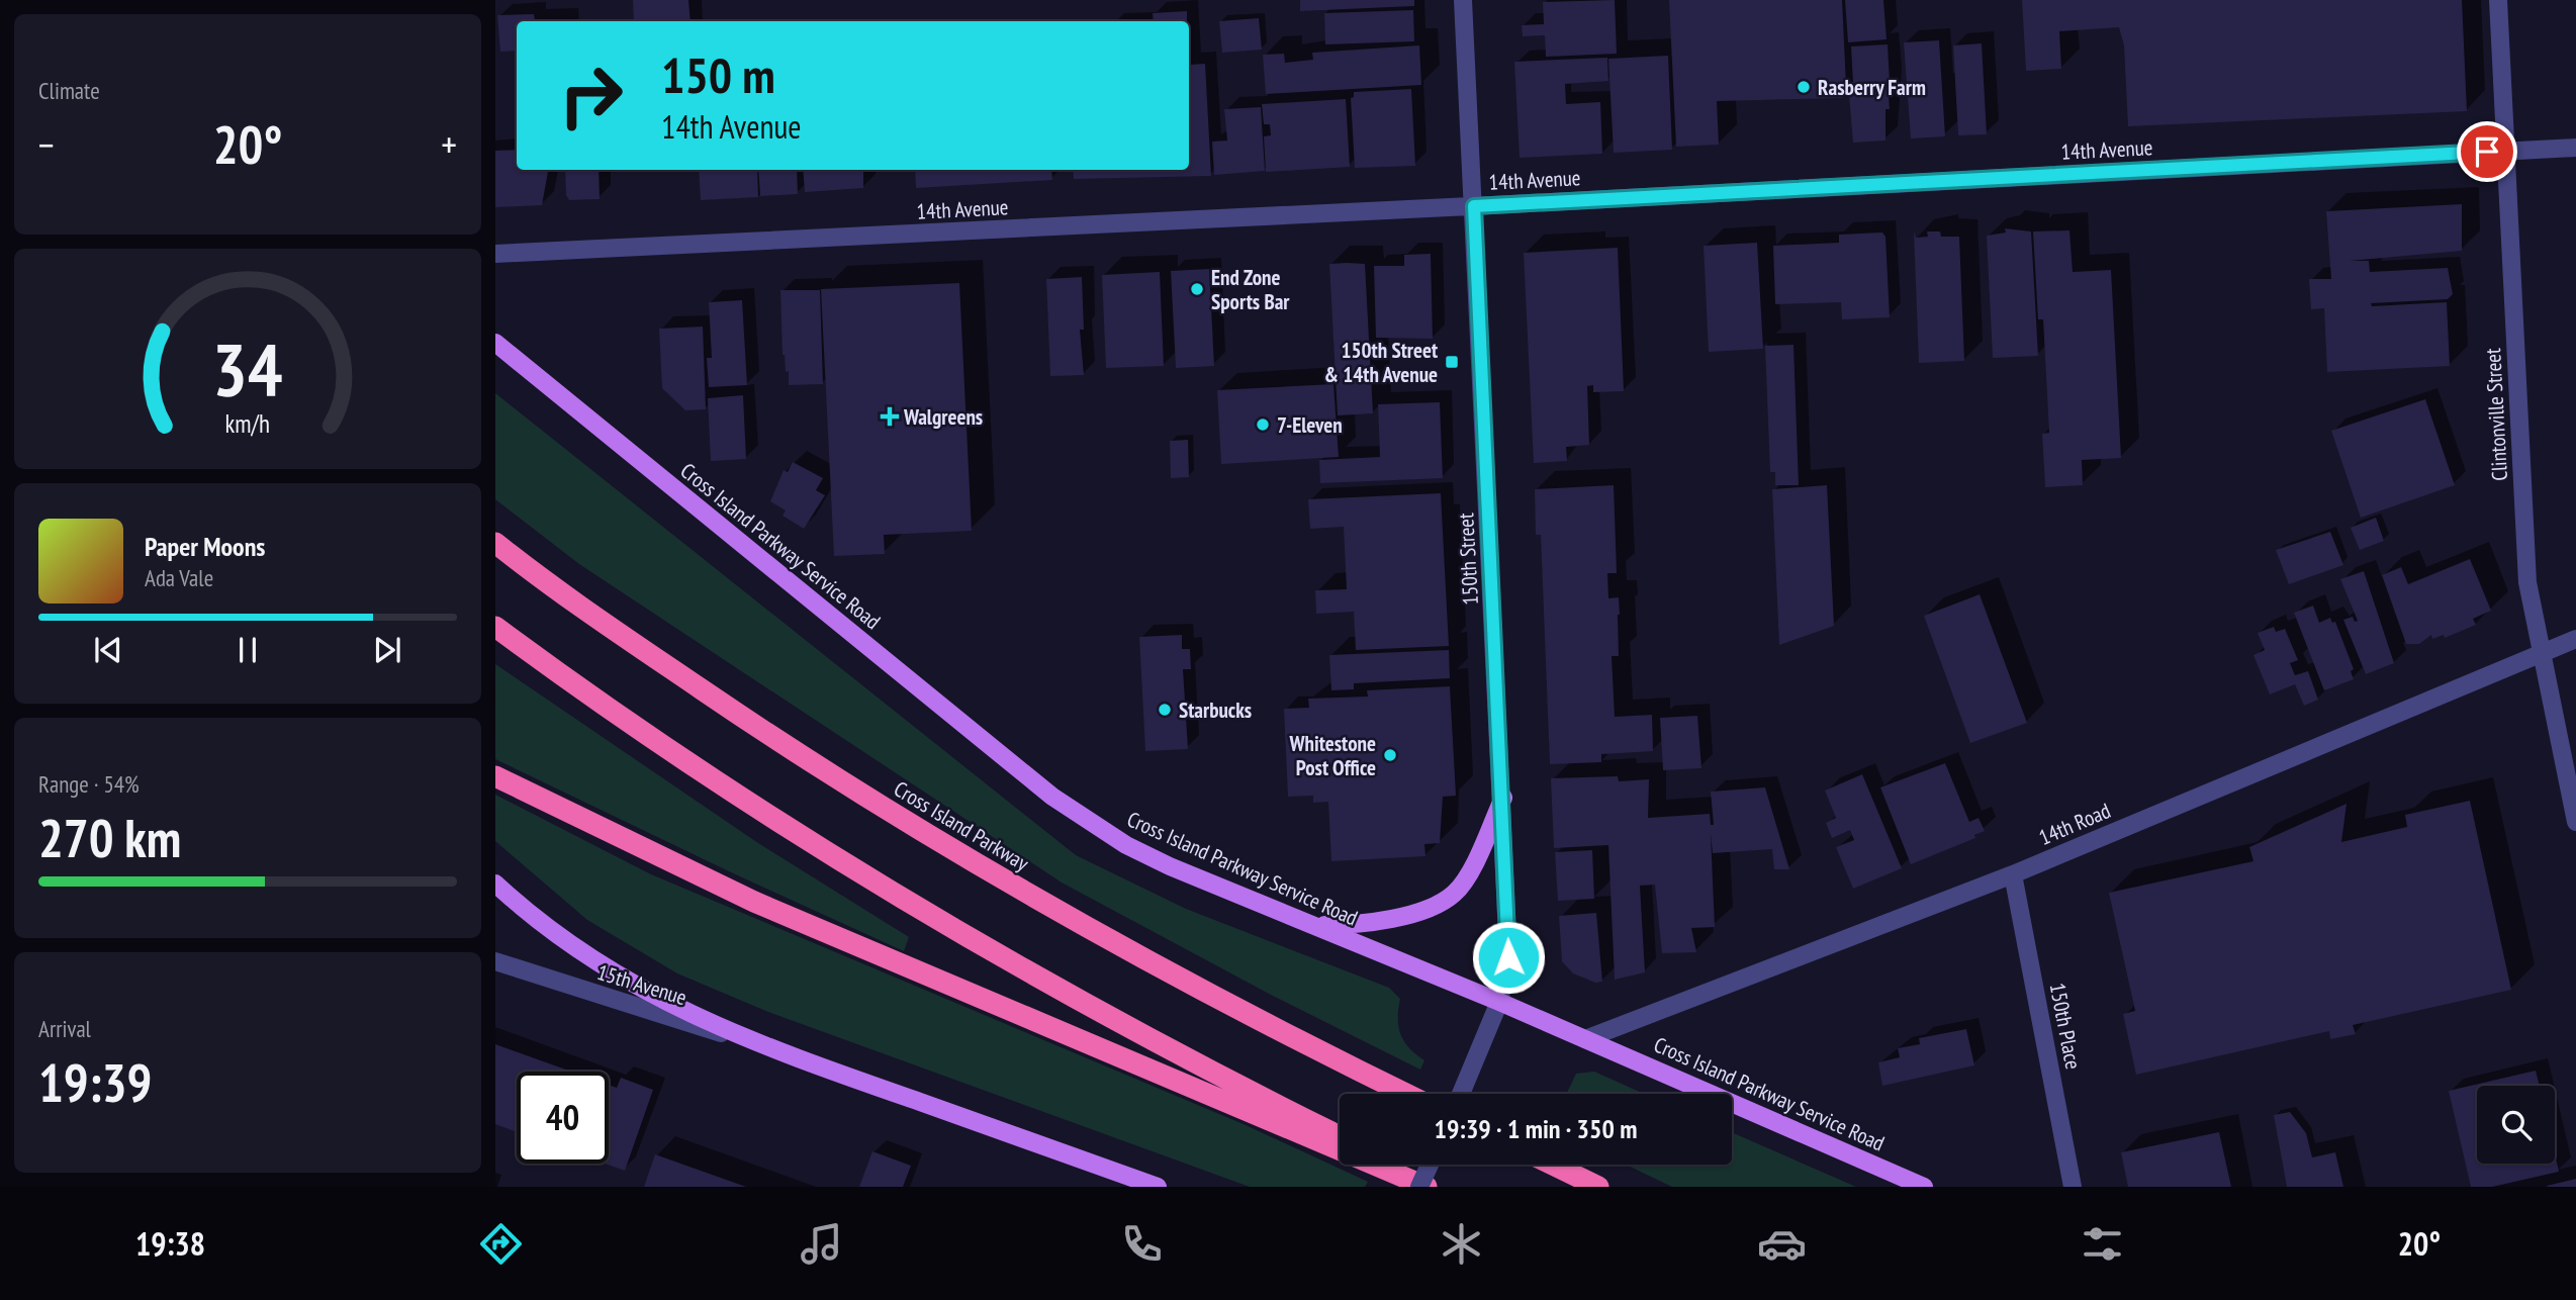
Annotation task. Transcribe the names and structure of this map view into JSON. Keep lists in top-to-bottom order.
{
  "streets": {
    "highway": ["Cross Island Parkway"],
    "main road": ["Cross Island Parkway Service Road"],
    "street": [
      "14th Avenue",
      "Clintonville Street",
      "150th Street",
      "14th Road",
      "15th Avenue",
      "150th Place"
    ]
  },
  "crossings": [
    ["14th Avenue", "Clintonville Street"],
    ["14th Avenue", "150th Street"],
    ["Clintonville Street", "14th Road"],
    ["Cross Island Parkway Service Road", "150th Street"],
    ["Cross Island Parkway Service Road", "14th Road"],
    ["14th Road", "150th Place"]
  ],
  "places": {
    "other": [
      "Rasberry Farm",
      "End Zone Sports Bar",
      "7-Eleven",
      "Starbucks",
      "Whitestone Post Office"
    ],
    "transit": ["150th Street & 14th Avenue"],
    "health": ["Walgreens"]
  },
  "page": {
    "tile": [
      "Climate",
      ["Range · 54%", "270 km"],
      ["Arrival", "19:39"]
    ],
    "turn": ["150 m", "14th Avenue"],
    "heat": ["−", "20°", "+"],
    "song": ["Paper Moons", "Ada Vale"],
    "limit": "40",
    "trip": "19:39 · 1 min · 350 m",
    "tabs": ["19:38", "20°"],
    "gauge": ["34", "km/h"]
  }
}
